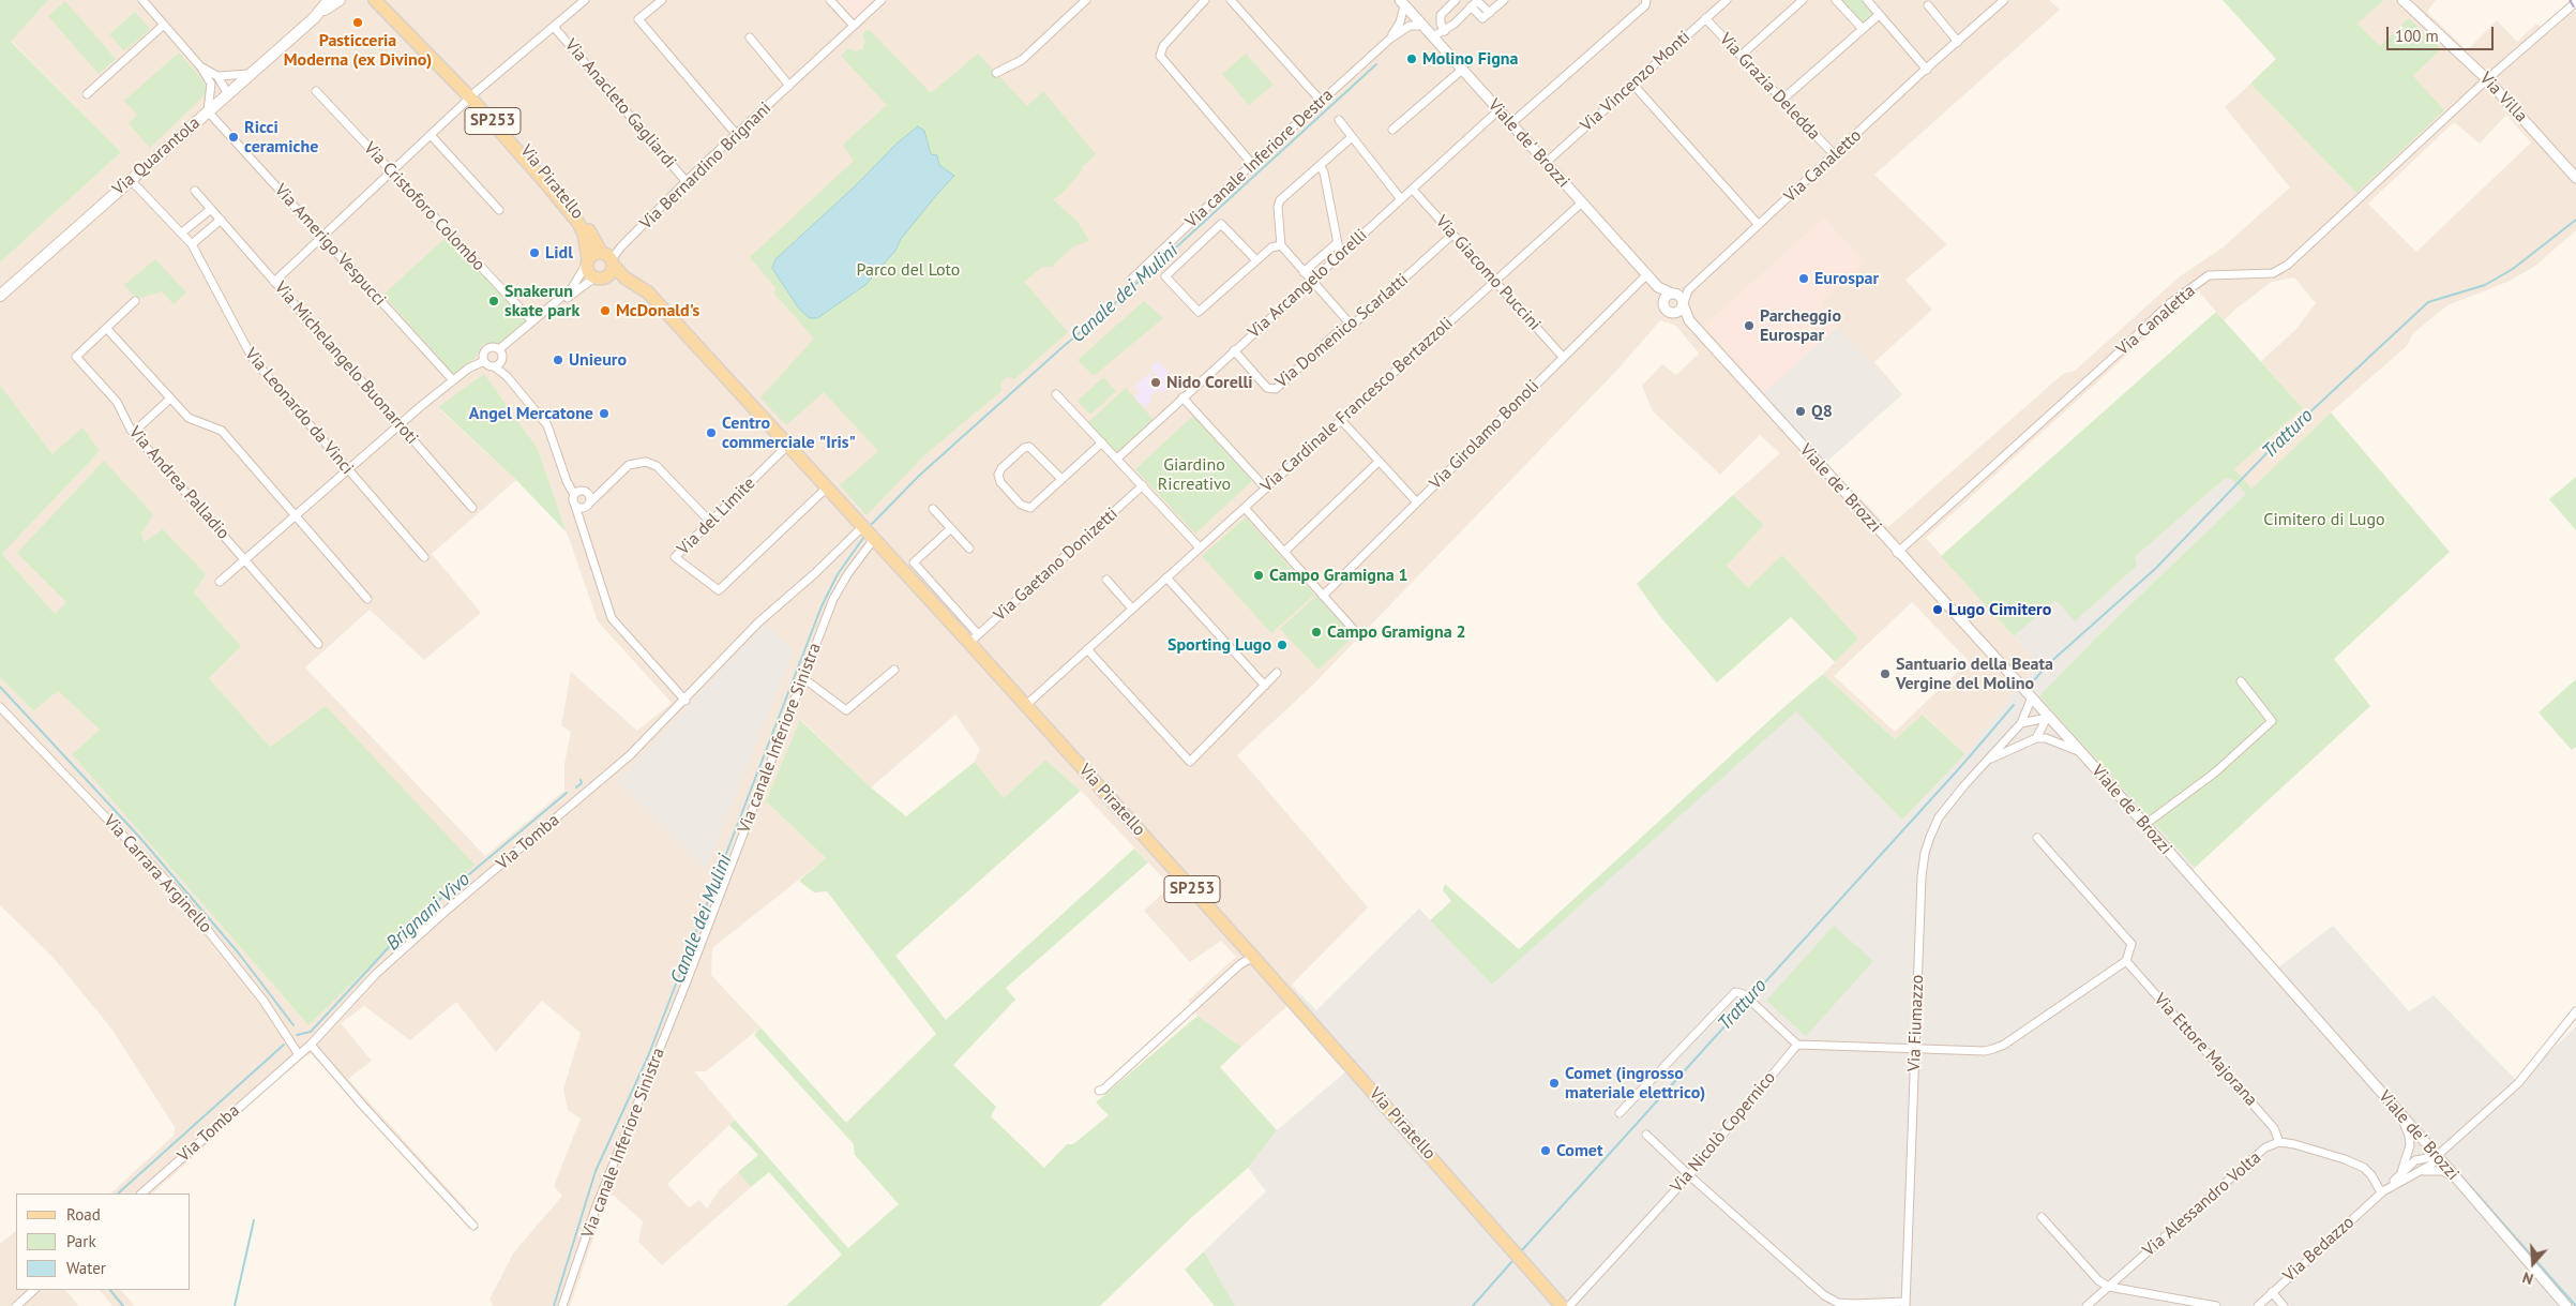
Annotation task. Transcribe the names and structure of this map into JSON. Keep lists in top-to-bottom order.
{
  "streets": {
    "main road": ["SP253", "Via Quarantola", "Via Piratello"],
    "street": [
      "Via Vincenzo Monti",
      "Via Grazia Deledda",
      "Via Villa",
      "Via Anacleto Gagliardi",
      "Viale de' Brozzi",
      "Via canale Inferiore Destra",
      "Via Bernardino Brignani",
      "Via Canaletto",
      "Via Cristoforo Colombo",
      "Via Amerigo Vespucci",
      "Via Giacomo Puccini",
      "Via Arcangelo Corelli",
      "Via Canaletta",
      "Via Domenico Scarlatti",
      "Via Michelangelo Buonarroti",
      "Via Cardinale Francesco Bertazzoli",
      "Via Leonardo da Vinci",
      "Via Girolamo Bonoli",
      "Via Andrea Palladio",
      "Via del Limite",
      "Via Gaetano Donizetti",
      "Via canale Inferiore Sinistra",
      "Via Tomba",
      "Via Carrara Arginello",
      "Via Fiumazzo",
      "Via Ettore Majorana",
      "Via Nicolò Copernico",
      "Via Alessandro Volta",
      "Via Bedazzo"
    ]
  },
  "crossings": [
    ["Via Vincenzo Monti", "Via Grazia Deledda"],
    ["Via Vincenzo Monti", "Viale de' Brozzi"],
    ["Via Grazia Deledda", "Via Canaletto"],
    ["Via Villa", "Via Canaletta"],
    ["Via Anacleto Gagliardi", "Via Bernardino Brignani"],
    ["Viale de' Brozzi", "Via canale Inferiore Destra"],
    ["Viale de' Brozzi", "Via Canaletto"],
    ["Viale de' Brozzi", "Via Arcangelo Corelli"],
    ["Viale de' Brozzi", "Via Canaletta"],
    ["Viale de' Brozzi", "Via Cardinale Francesco Bertazzoli"],
    ["Viale de' Brozzi", "Via Girolamo Bonoli"],
    ["Viale de' Brozzi", "Via Fiumazzo"],
    ["Viale de' Brozzi", "Via Bedazzo"],
    ["Via Quarantola", "Via Amerigo Vespucci"],
    ["Via Quarantola", "Via Leonardo da Vinci"],
    ["Via Bernardino Brignani", "Via Piratello"],
    ["Via Piratello", "Via Cardinale Francesco Bertazzoli"],
    ["Via Piratello", "Via del Limite"],
    ["Via Piratello", "Via Gaetano Donizetti"],
    ["Via Piratello", "Via canale Inferiore Sinistra"],
    ["Via Piratello", "Via Tomba"],
    ["Via Giacomo Puccini", "Via Arcangelo Corelli"],
    ["Via Giacomo Puccini", "Via Domenico Scarlatti"],
    ["Via Giacomo Puccini", "Via Cardinale Francesco Bertazzoli"],
    ["Via Giacomo Puccini", "Via Girolamo Bonoli"],
    ["Via Arcangelo Corelli", "Via Domenico Scarlatti"],
    ["Via Tomba", "Via Carrara Arginello"],
    ["Via Ettore Majorana", "Via Alessandro Volta"],
    ["Via Alessandro Volta", "Via Bedazzo"]
  ],
  "water": ["Canale dei Mulini", "Tratturo", "Brignani Vivo"],
  "parks": ["Parco del Loto", "Giardino Ricreativo", "Cimitero di Lugo"],
  "places": [
    "Pasticceria Moderna (ex Divino)",
    "Molino Figna",
    "Ricci ceramiche",
    "Lidl",
    "Eurospar",
    "Snakerun skate park",
    "McDonald's",
    "Parcheggio Eurospar",
    "Unieuro",
    "Nido Corelli",
    "Q8",
    "Angel Mercatone",
    "Centro commerciale \"Iris\"",
    "Campo Gramigna 1",
    "Lugo Cimitero",
    "Campo Gramigna 2",
    "Sporting Lugo",
    "Santuario della Beata Vergine del Molino",
    "Comet (ingrosso materiale elettrico)",
    "Comet"
  ],
  "legend": ["Road", "Park", "Water"],
  "scale_bar": "100 m",
  "north": "bottom"
}
